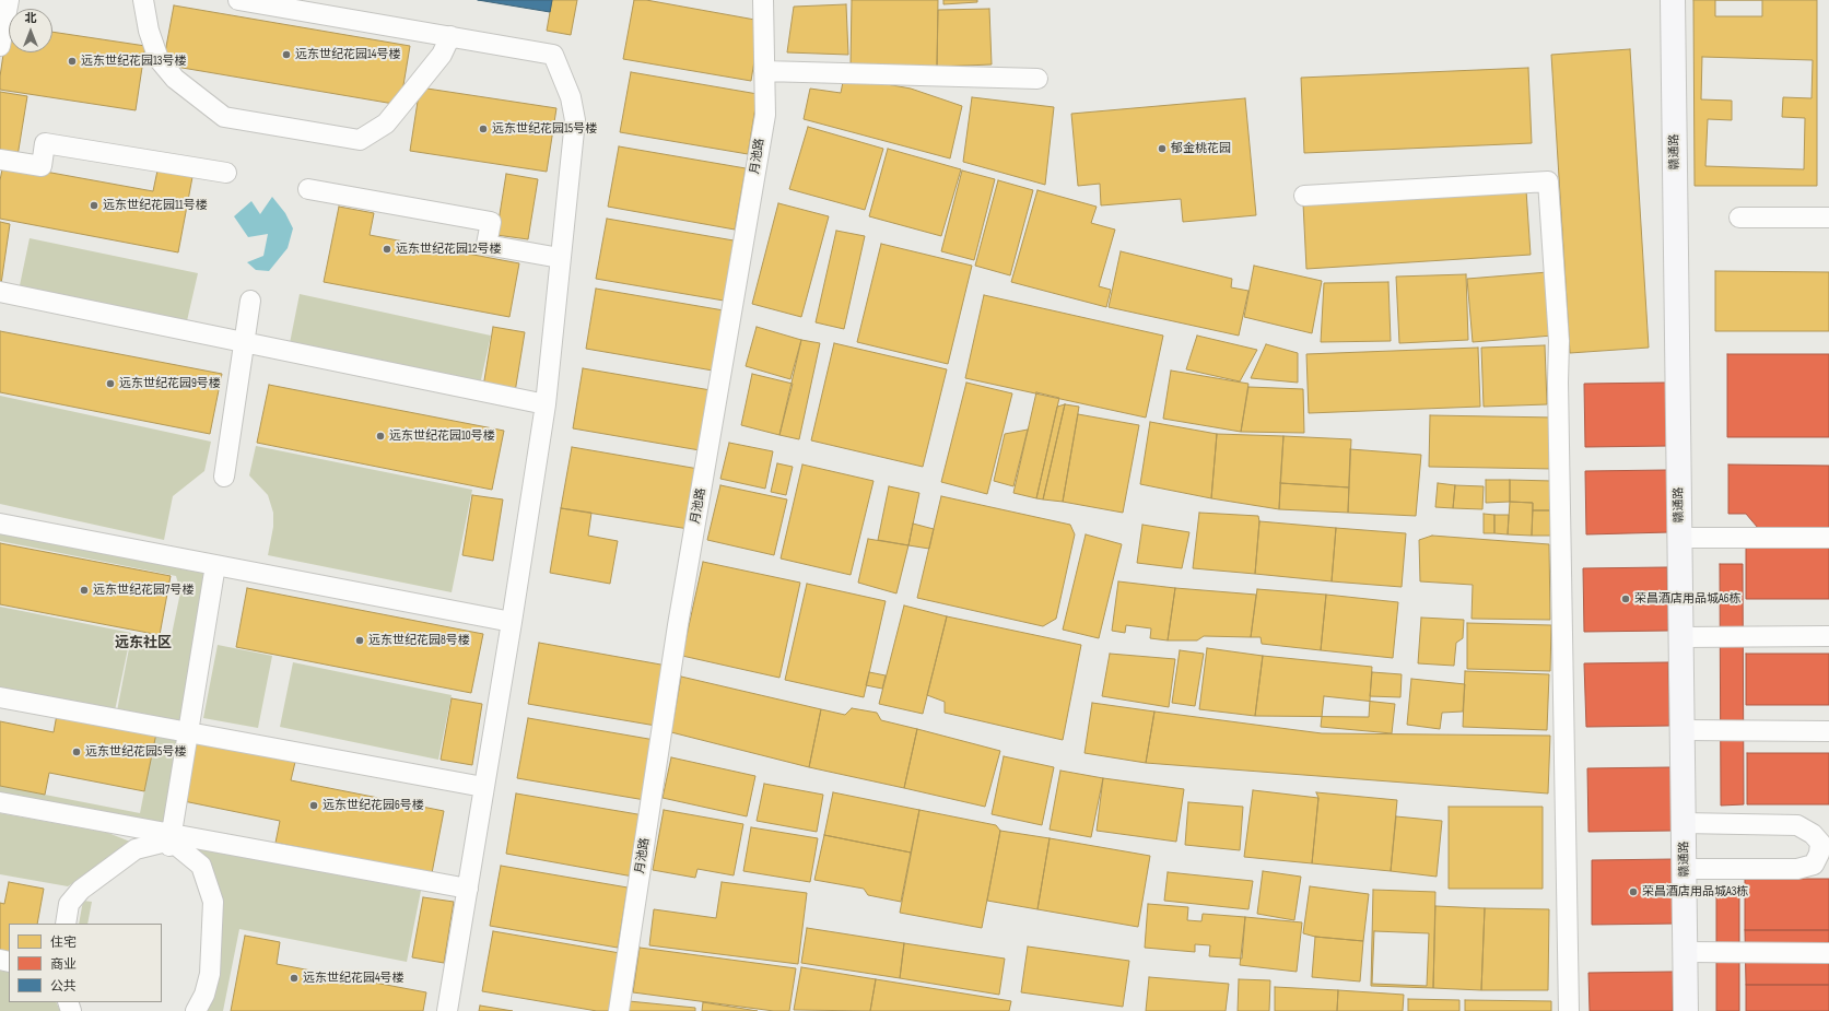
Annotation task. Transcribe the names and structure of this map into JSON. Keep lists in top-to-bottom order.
{
  "streets": {
    "street": ["赣通路"],
    "lane": ["月池路"]
  },
  "districts": ["远东社区"],
  "places": [
    "远东世纪花园14号楼",
    "远东世纪花园13号楼",
    "远东世纪花园15号楼",
    "郁金桃花园",
    "远东世纪花园11号楼",
    "远东世纪花园12号楼",
    "远东世纪花园9号楼",
    "远东世纪花园10号楼",
    "远东世纪花园7号楼",
    "荣昌酒店用品城A6栋",
    "远东世纪花园8号楼",
    "远东世纪花园5号楼",
    "远东世纪花园6号楼",
    "荣昌酒店用品城A3栋",
    "远东世纪花园4号楼"
  ],
  "legend": ["住宅", "商业", "公共"],
  "north": "top"
}
